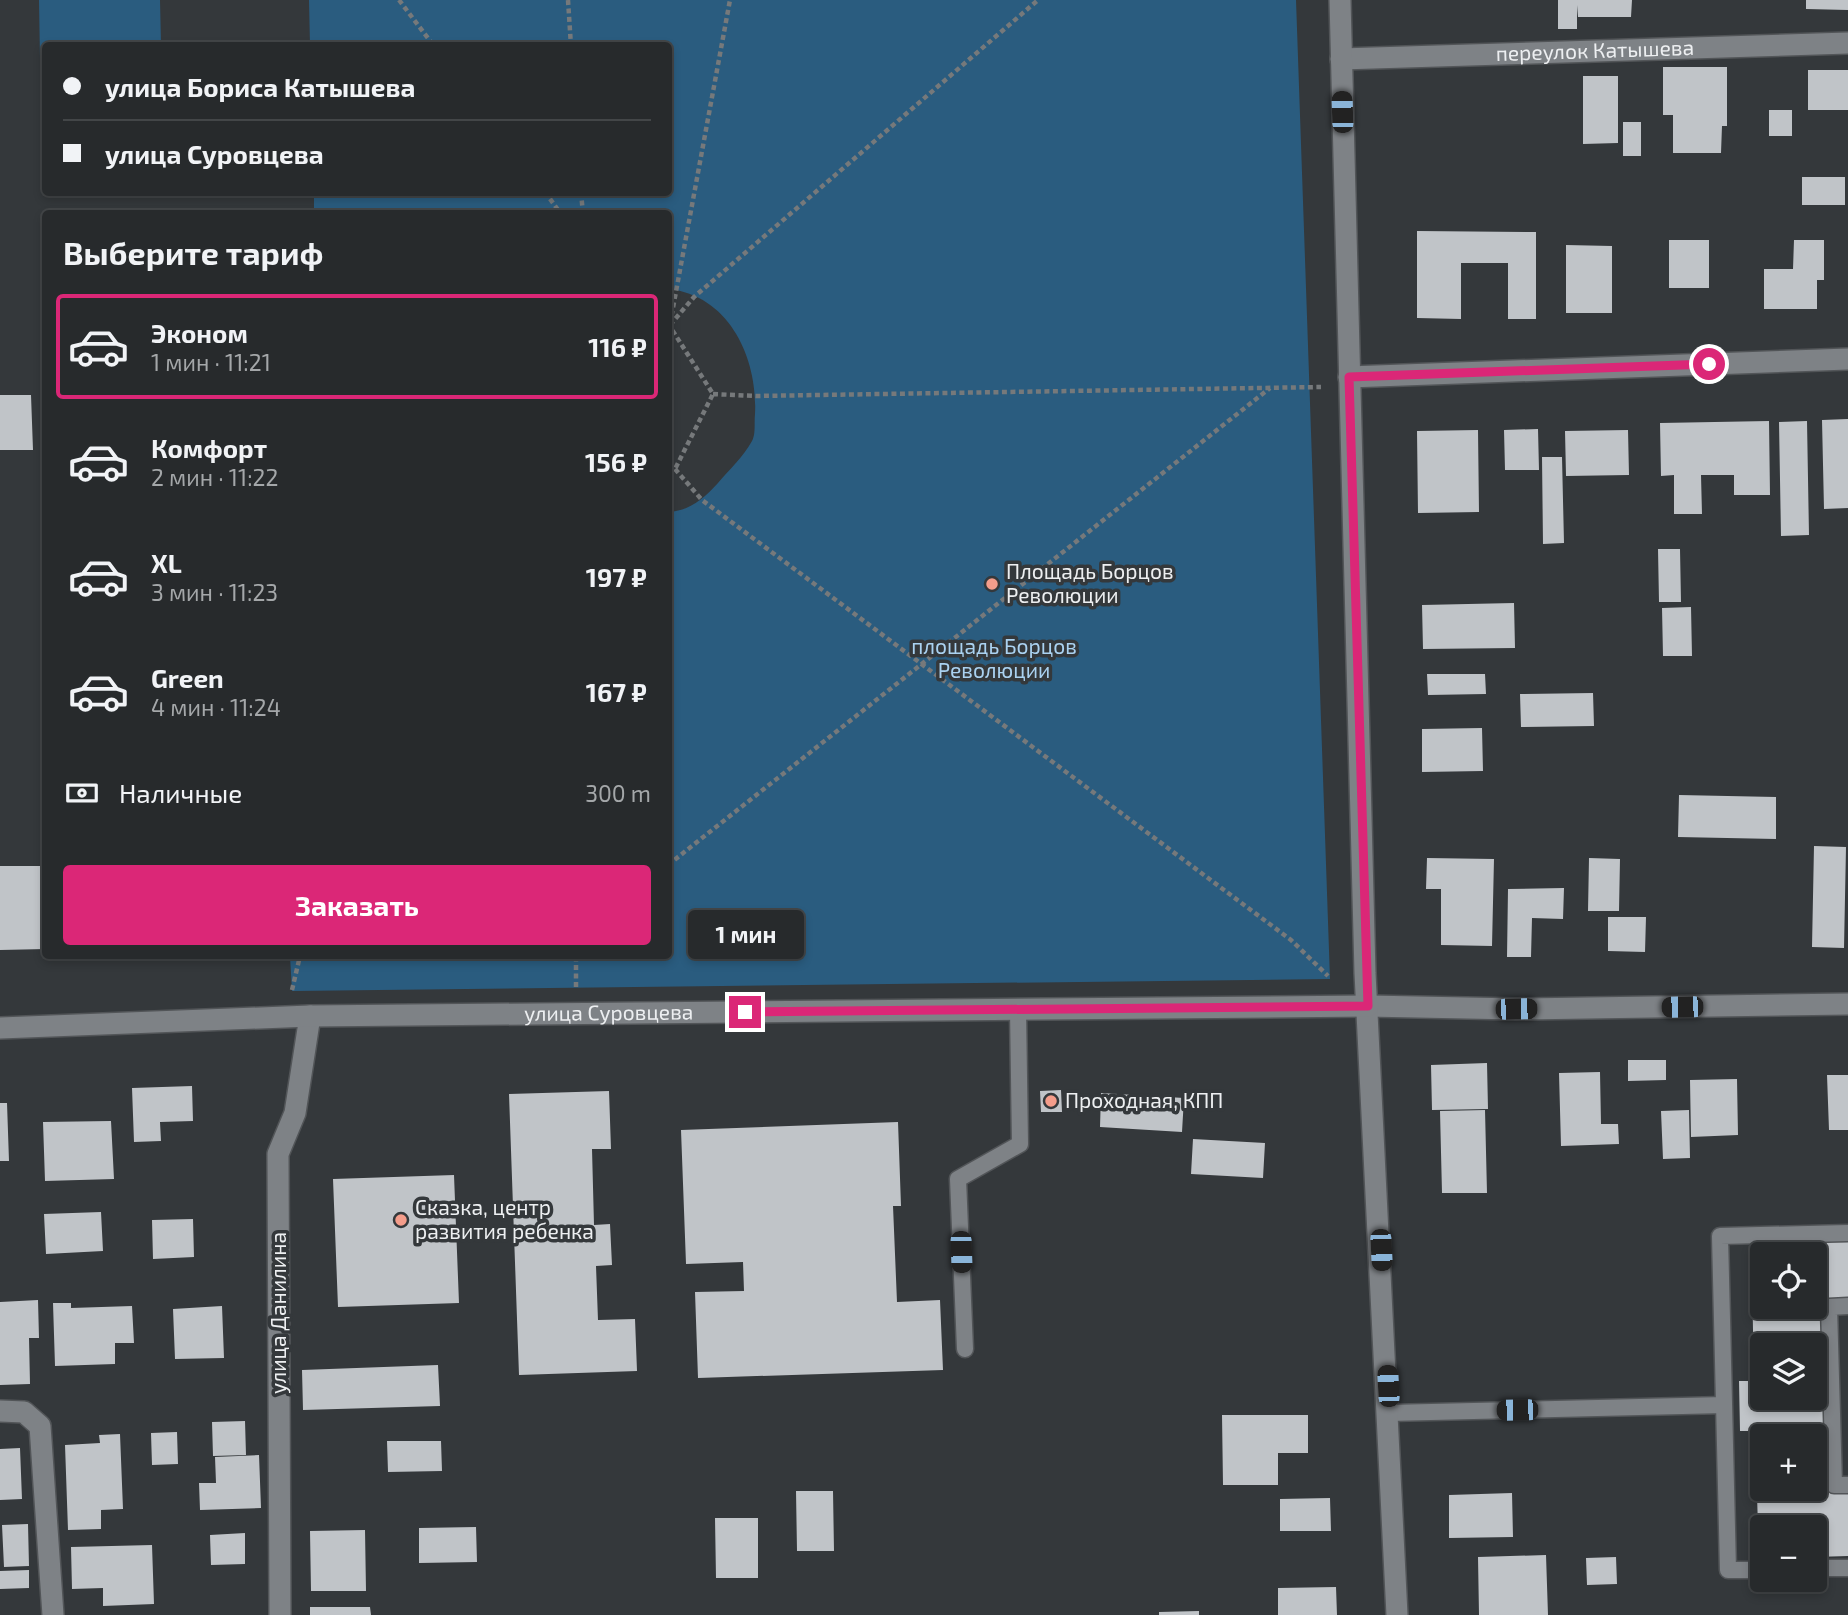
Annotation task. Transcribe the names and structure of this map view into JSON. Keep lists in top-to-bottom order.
{
  "streets": {
    "street": ["переулок Катышева", "улица Суровцева", "улица Данилина"]
  },
  "crossings": [
    ["улица Суровцева", "улица Данилина"]
  ],
  "parks": ["площадь Борцов Революции"],
  "places": ["Площадь Борцов Революции", "Проходная, КПП", "Сказка, центр развития ребенка"],
  "page": {
    "banner": ["улица Бориса Катышева", "улица Суровцева"],
    "heading": "Выберите тариф",
    "list": [
      {
        "name": "Эконом",
        "note": "1 мин · 11:21",
        "value": "116 ₽"
      },
      {
        "name": "Комфорт",
        "note": "2 мин · 11:22",
        "value": "156 ₽"
      },
      {
        "name": "XL",
        "note": "3 мин · 11:23",
        "value": "197 ₽"
      },
      {
        "name": "Green",
        "note": "4 мин · 11:24",
        "value": "167 ₽"
      }
    ],
    "pay": ["Наличные", "300 m"],
    "buttons": "Заказать",
    "bubble": "1 мин",
    "map_buttons": ["+", "−"]
  }
}
